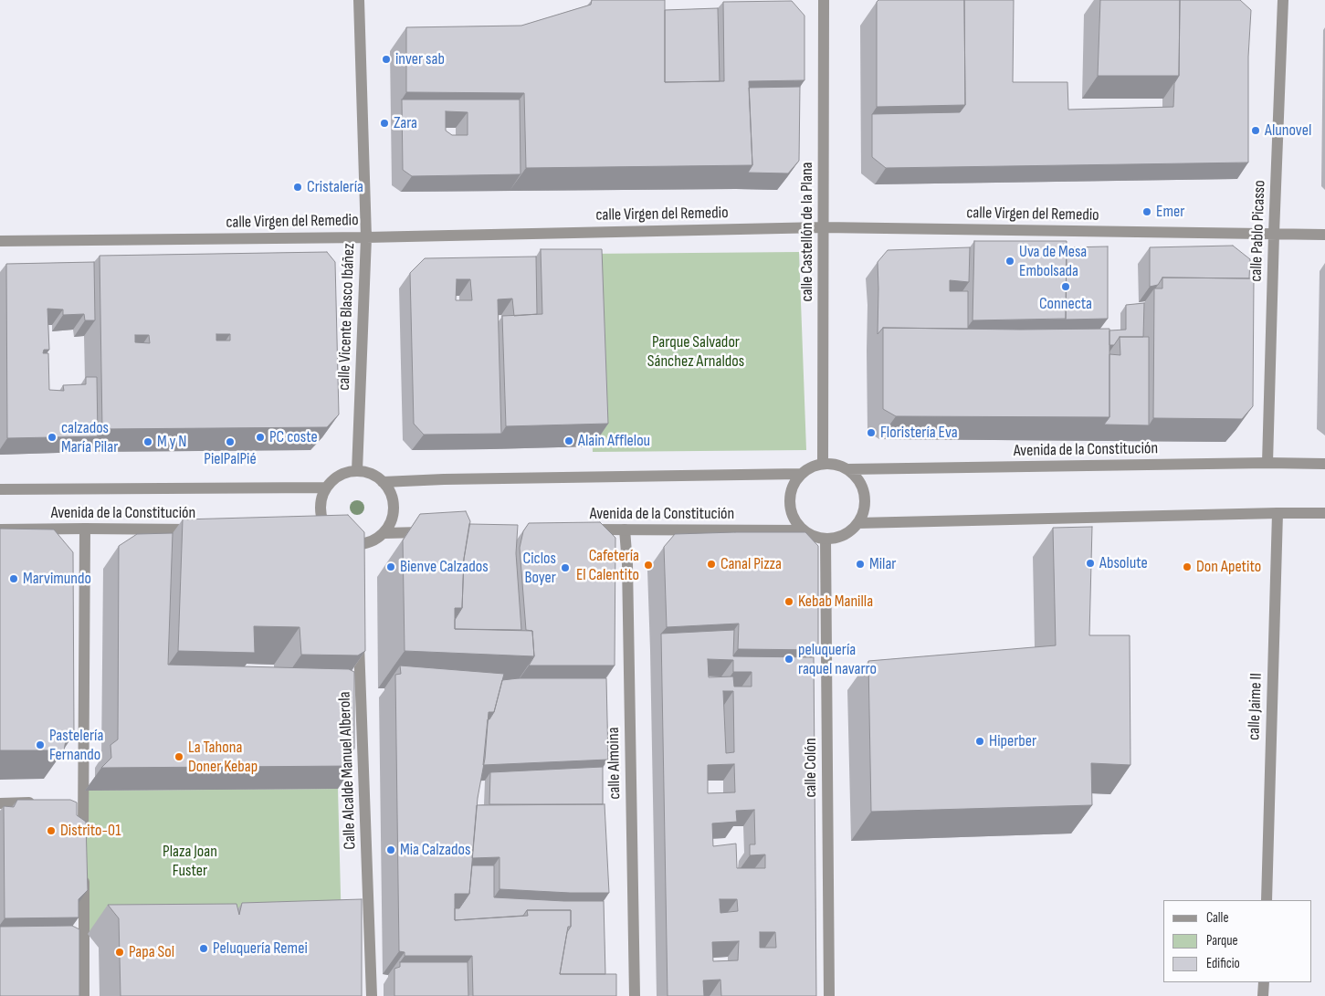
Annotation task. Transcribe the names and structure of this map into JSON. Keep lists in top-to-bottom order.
{
  "streets": {
    "street": [
      "calle Virgen del Remedio",
      "calle Pablo Picasso",
      "calle Castellón de la Plana",
      "calle Vicente Blasco Ibáñez",
      "Avenida de la Constitución",
      "calle Jaime II",
      "calle Almoina",
      "calle Colón",
      "Calle Alcalde Manuel Alberola"
    ]
  },
  "crossings": [
    ["calle Virgen del Remedio", "calle Pablo Picasso"],
    ["calle Virgen del Remedio", "calle Castellón de la Plana"],
    ["calle Virgen del Remedio", "calle Vicente Blasco Ibáñez"],
    ["calle Pablo Picasso", "Avenida de la Constitución"],
    ["calle Castellón de la Plana", "Avenida de la Constitución"],
    ["calle Castellón de la Plana", "calle Colón"],
    ["calle Vicente Blasco Ibáñez", "Avenida de la Constitución"],
    ["Avenida de la Constitución", "calle Almoina"],
    ["Avenida de la Constitución", "calle Colón"]
  ],
  "parks": ["Parque Salvador Sánchez Arnaldos", "Plaza Joan Fuster"],
  "places": [
    "inver sab",
    "Zara",
    "Alunovel",
    "Cristalería",
    "Emer",
    "Uva de Mesa Embolsada",
    "Connecta",
    "Floristería Eva",
    "calzados María Pilar",
    "PC coste",
    "Alain Afflelou",
    "M y N",
    "PielPalPié",
    "Absolute",
    "Canal Pizza",
    "Milar",
    "Cafetería El Calentito",
    "Bienve Calzados",
    "Don Apetito",
    "Ciclos Boyer",
    "Marvimundo",
    "Kebab Manilla",
    "peluquería raquel navarro",
    "Hiperber",
    "Pastelería Fernando",
    "La Tahona Doner Kebap",
    "Distrito-01",
    "Mia Calzados",
    "Peluquería Remei",
    "Papa Sol"
  ],
  "legend": ["Calle", "Parque", "Edificio"]
}
